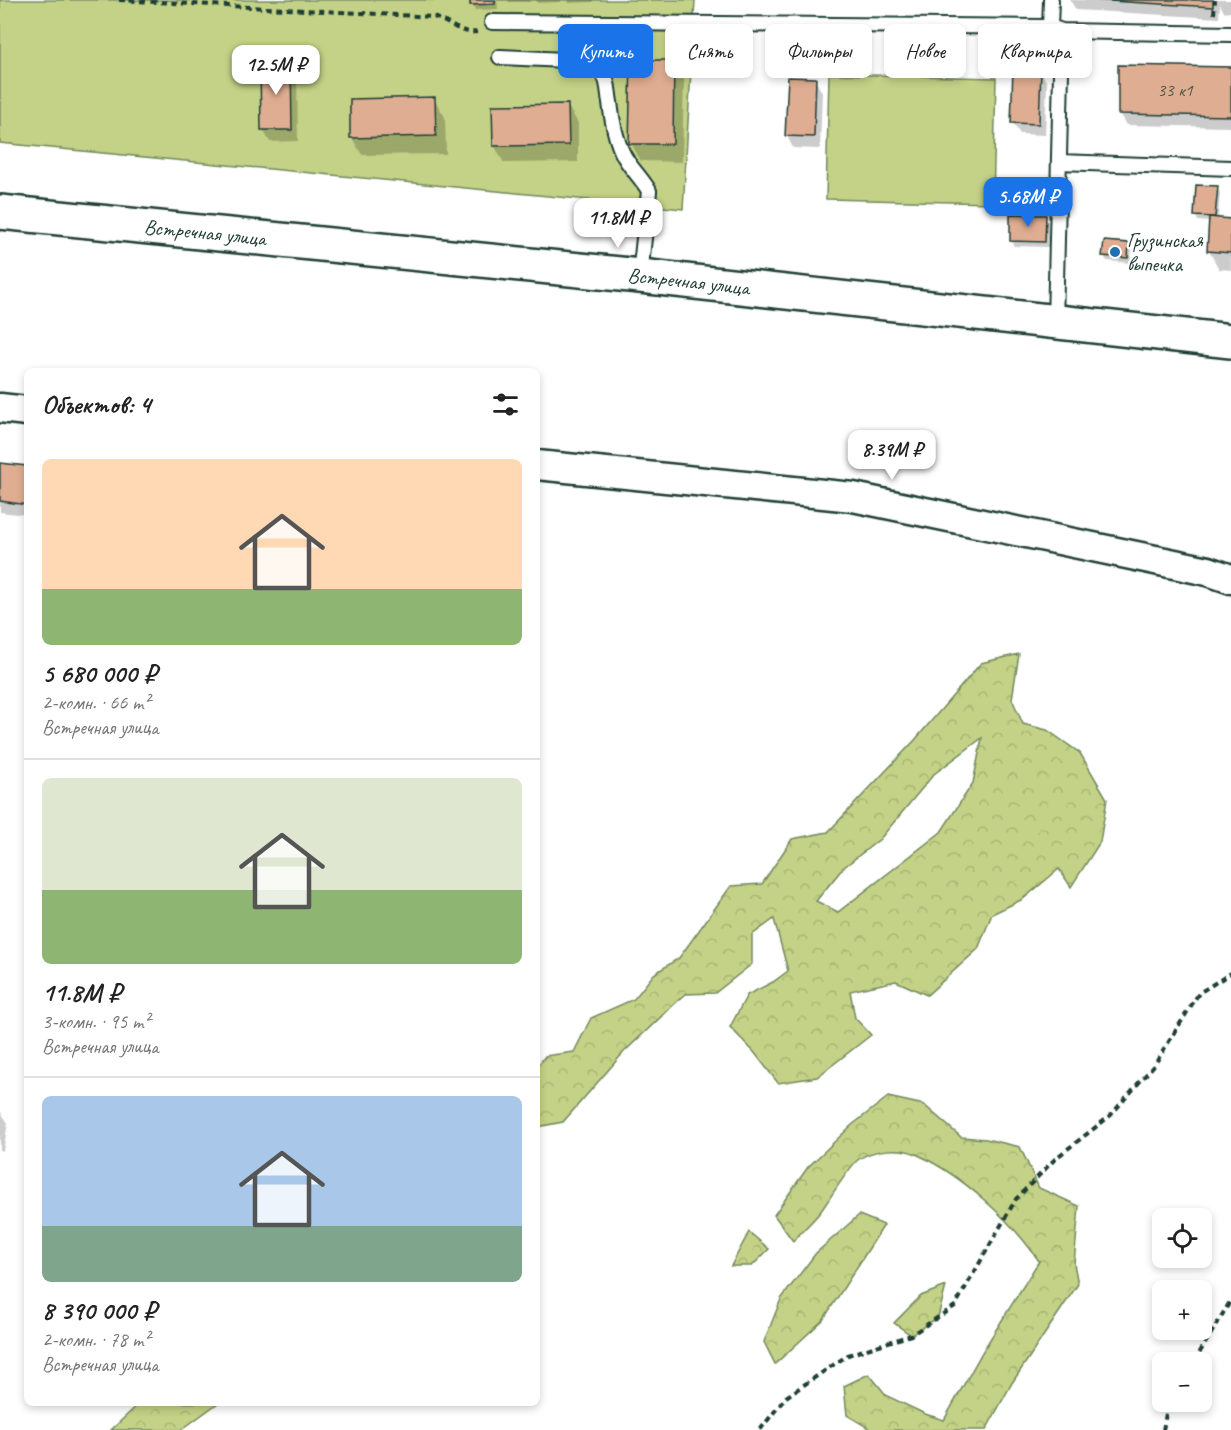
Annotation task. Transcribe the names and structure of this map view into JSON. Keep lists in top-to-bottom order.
{
  "streets": {
    "main road": ["Встречная улица"]
  },
  "places": ["Грузинская выпечка"],
  "house_numbers": ["33 к1"],
  "page": {
    "chip": [
      "Купить",
      "Снять",
      "Фильтры",
      "Новое",
      "Квартира"
    ],
    "price": [
      "12.5M ₽",
      "5.68M ₽",
      "11.8M ₽",
      "8.39M ₽"
    ],
    "heading": "Объектов: 4",
    "list": [
      {
        "name": "5 680 000 ₽",
        "note": "2-комн. · 66 m² · Встречная улица"
      },
      {
        "name": "11.8M ₽",
        "note": "3-комн. · 95 m² · Встречная улица"
      },
      {
        "name": "8 390 000 ₽",
        "note": "2-комн. · 78 m² · Встречная улица"
      }
    ],
    "map_buttons": ["+", "−"]
  }
}
